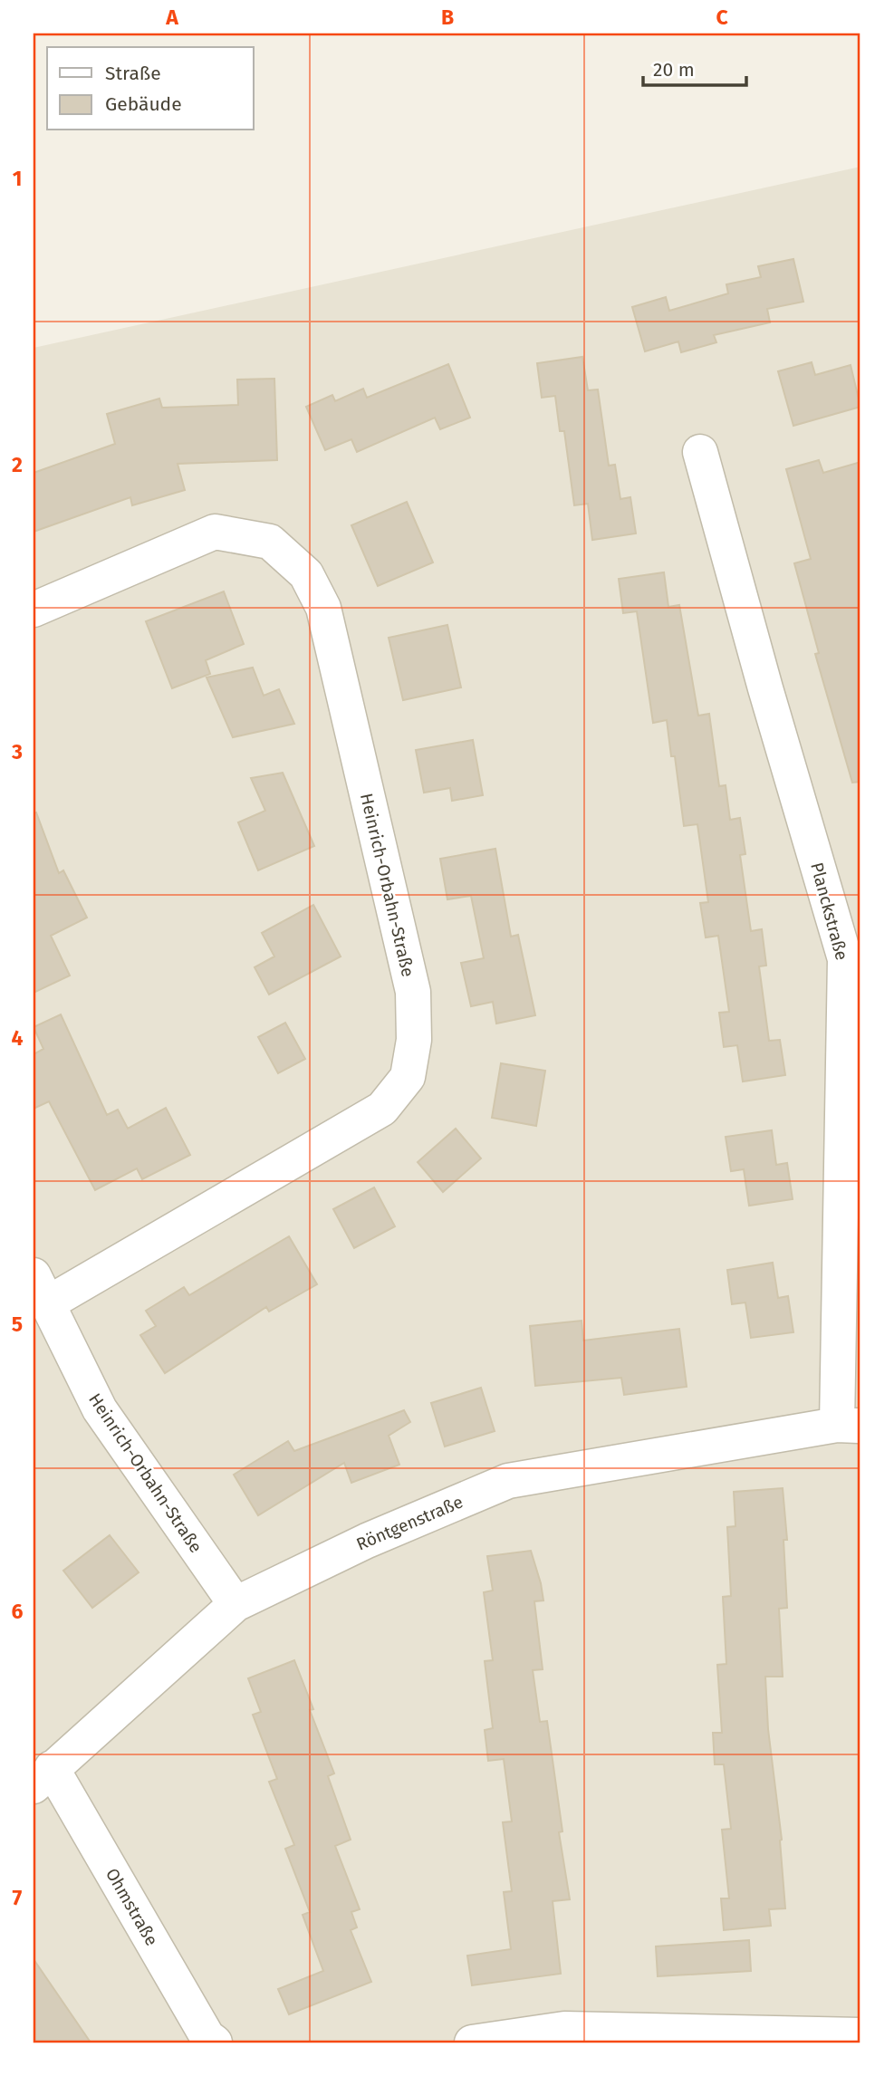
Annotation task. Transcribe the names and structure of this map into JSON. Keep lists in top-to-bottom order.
{
  "streets": {
    "street": [
      "Heinrich-Orbahn-Straße",
      "Planckstraße",
      "Röntgenstraße",
      "Ohmstraße"
    ]
  },
  "crossings": [
    ["Heinrich-Orbahn-Straße", "Röntgenstraße"],
    ["Planckstraße", "Röntgenstraße"],
    ["Röntgenstraße", "Ohmstraße"]
  ],
  "legend": ["Straße", "Gebäude"],
  "scale_bar": "20 m",
  "grid": {
    "columns": ["A", "B", "C"],
    "rows": [
      "1",
      "2",
      "3",
      "4",
      "5",
      "6",
      "7"
    ]
  }
}
